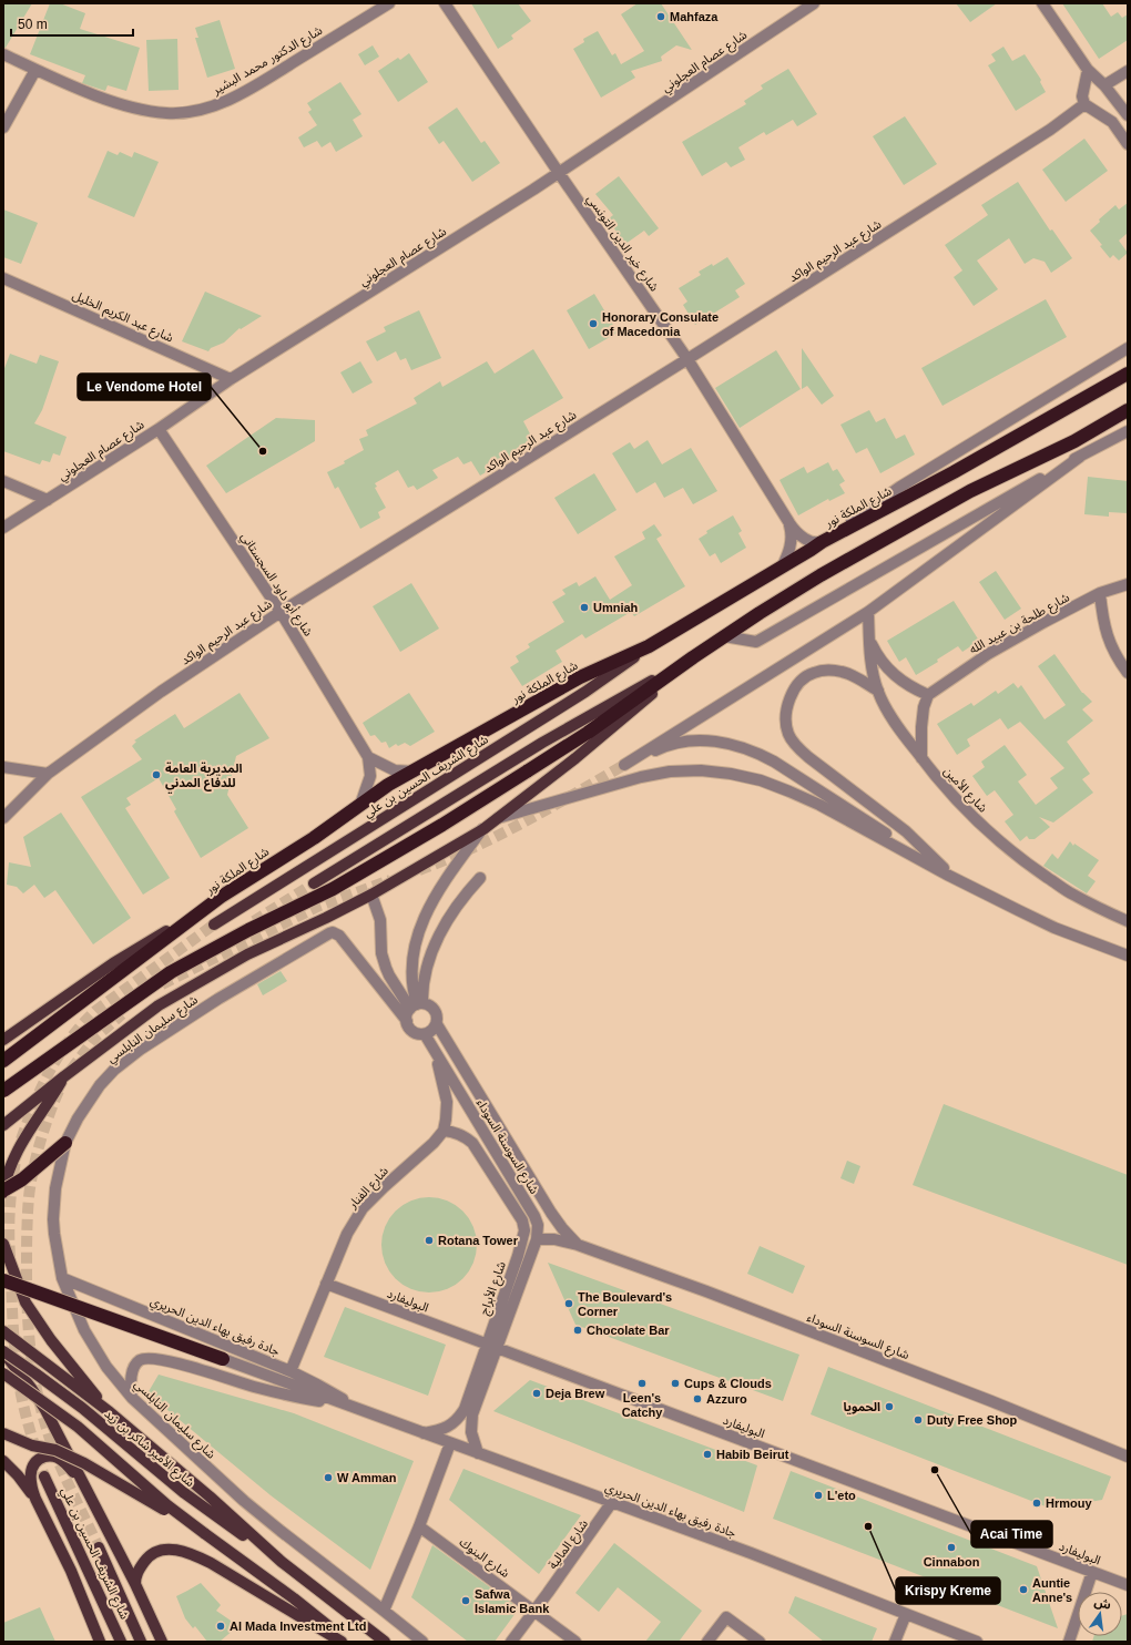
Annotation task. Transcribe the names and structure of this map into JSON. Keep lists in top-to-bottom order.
{
  "streets": {
    "highway": ["شارع الملكة نور"],
    "main road": ["شارع الشريف الحسين بن علي", "شارع الأمير شاكر بن زيد"],
    "street": [
      "شارع الدكتور محمد البشير",
      "شارع عصام العجلوني",
      "شارع خير الدين التونسي",
      "شارع عبد الرحيم الواكد",
      "شارع عبد الكريم الخليل",
      "شارع أبو داود السجستاني",
      "شارع طلحة بن عبيد الله",
      "شارع الأمين",
      "شارع سليمان النابلسي",
      "شارع السوسنة السوداء",
      "شارع الفنار",
      "شارع الأبراج",
      "البوليفارد",
      "جادة رفيق بهاء الدين الحريري",
      "شارع المالية",
      "شارع البنوك"
    ]
  },
  "crossings": [
    ["شارع عصام العجلوني", "شارع خير الدين التونسي"],
    ["شارع عصام العجلوني", "شارع عبد الكريم الخليل"],
    ["شارع عصام العجلوني", "شارع أبو داود السجستاني"],
    ["شارع خير الدين التونسي", "شارع عبد الرحيم الواكد"],
    ["شارع خير الدين التونسي", "شارع الملكة نور"],
    ["شارع عبد الرحيم الواكد", "شارع أبو داود السجستاني"],
    ["شارع الملكة نور", "شارع الشريف الحسين بن علي"],
    ["شارع سليمان النابلسي", "شارع السوسنة السوداء"],
    ["شارع سليمان النابلسي", "جادة رفيق بهاء الدين الحريري"],
    ["شارع السوسنة السوداء", "شارع الأبراج"],
    ["شارع الفنار", "شارع الأبراج"],
    ["شارع الفنار", "البوليفارد"],
    ["شارع الفنار", "جادة رفيق بهاء الدين الحريري"],
    ["شارع الأبراج", "البوليفارد"],
    ["شارع الأبراج", "جادة رفيق بهاء الدين الحريري"],
    ["جادة رفيق بهاء الدين الحريري", "شارع المالية"],
    ["شارع المالية", "شارع البنوك"]
  ],
  "places": [
    "Mahfaza",
    "Honorary Consulate of Macedonia",
    "Le Vendome Hotel",
    "Umniah",
    "المديرية العامة للدفاع المدني",
    "Rotana Tower",
    "The Boulevard's Corner",
    "Chocolate Bar",
    "Leen's Catchy",
    "Cups & Clouds",
    "Deja Brew",
    "Azzuro",
    "الحمويا",
    "Duty Free Shop",
    "Habib Beirut",
    "Acai Time",
    "W Amman",
    "L'eto",
    "Hrmouy",
    "Krispy Kreme",
    "Cinnabon",
    "Auntie Anne's",
    "Safwa Islamic Bank",
    "Al Mada Investment Ltd"
  ],
  "scale_bar": "50 m",
  "north": "top"
}
